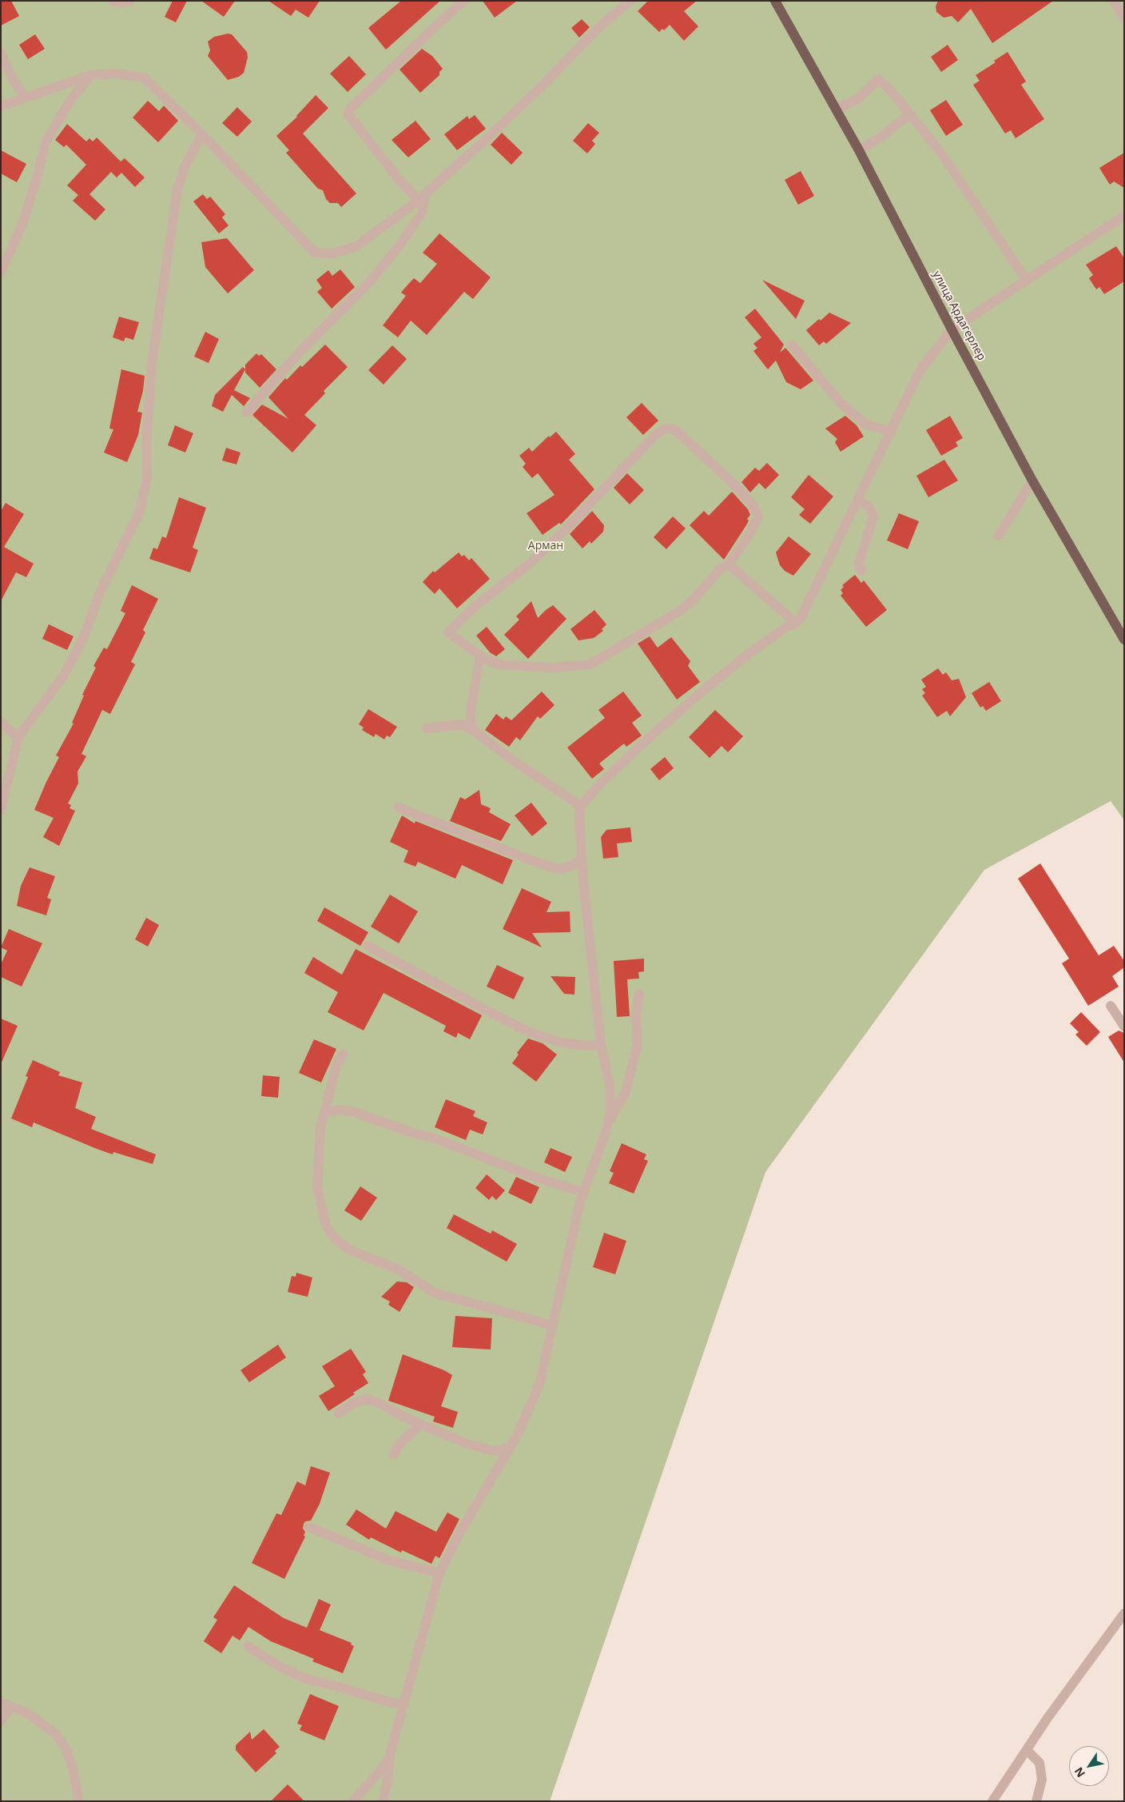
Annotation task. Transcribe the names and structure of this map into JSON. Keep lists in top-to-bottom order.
{
  "streets": {
    "main road": ["улица Ардагерлер"]
  },
  "parks": ["Арман"],
  "north": "bottom left"
}
